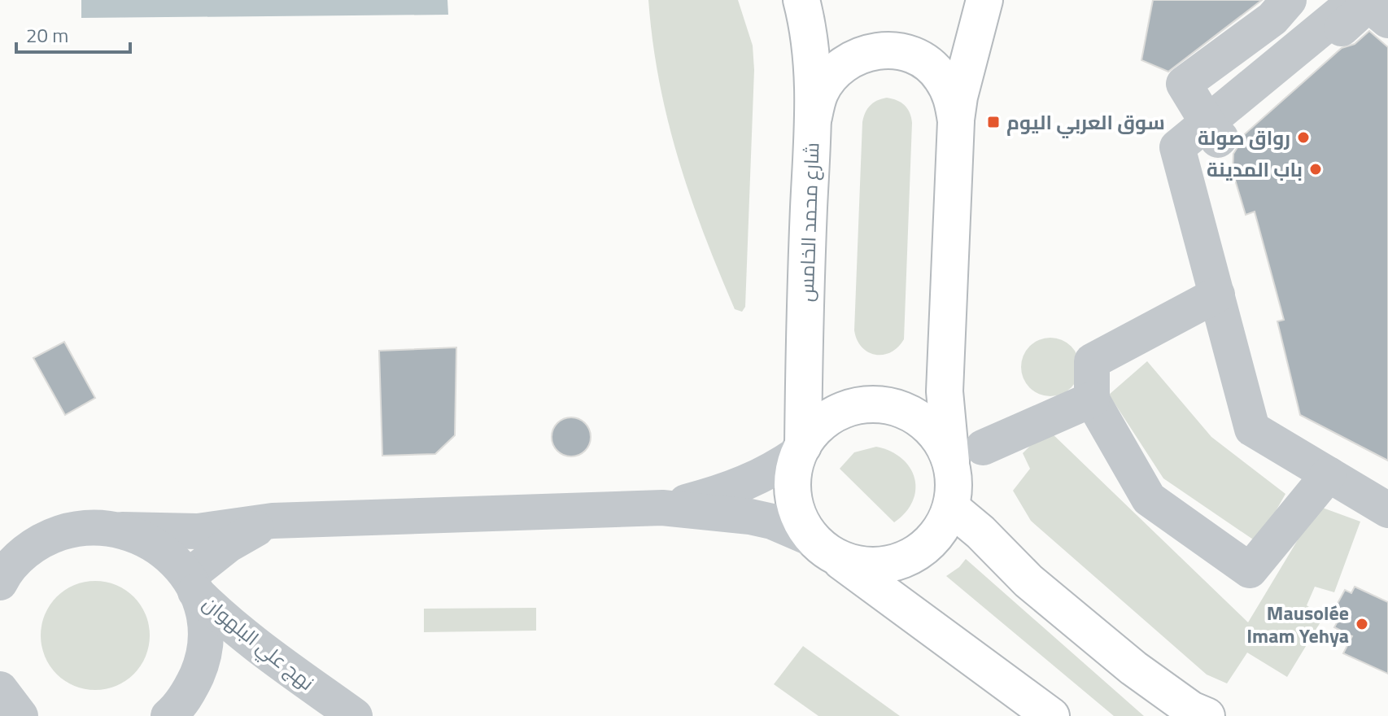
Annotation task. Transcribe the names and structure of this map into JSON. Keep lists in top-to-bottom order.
{
  "streets": {
    "main road": ["شارع محمد الخامس"],
    "street": ["نهج علي البلهوان"]
  },
  "places": {
    "transit": ["سوق العربي اليوم"],
    "other": ["رواق صولة", "باب المدينة", "Mausolée Imam Yehya"]
  },
  "scale_bar": "20 m"
}
